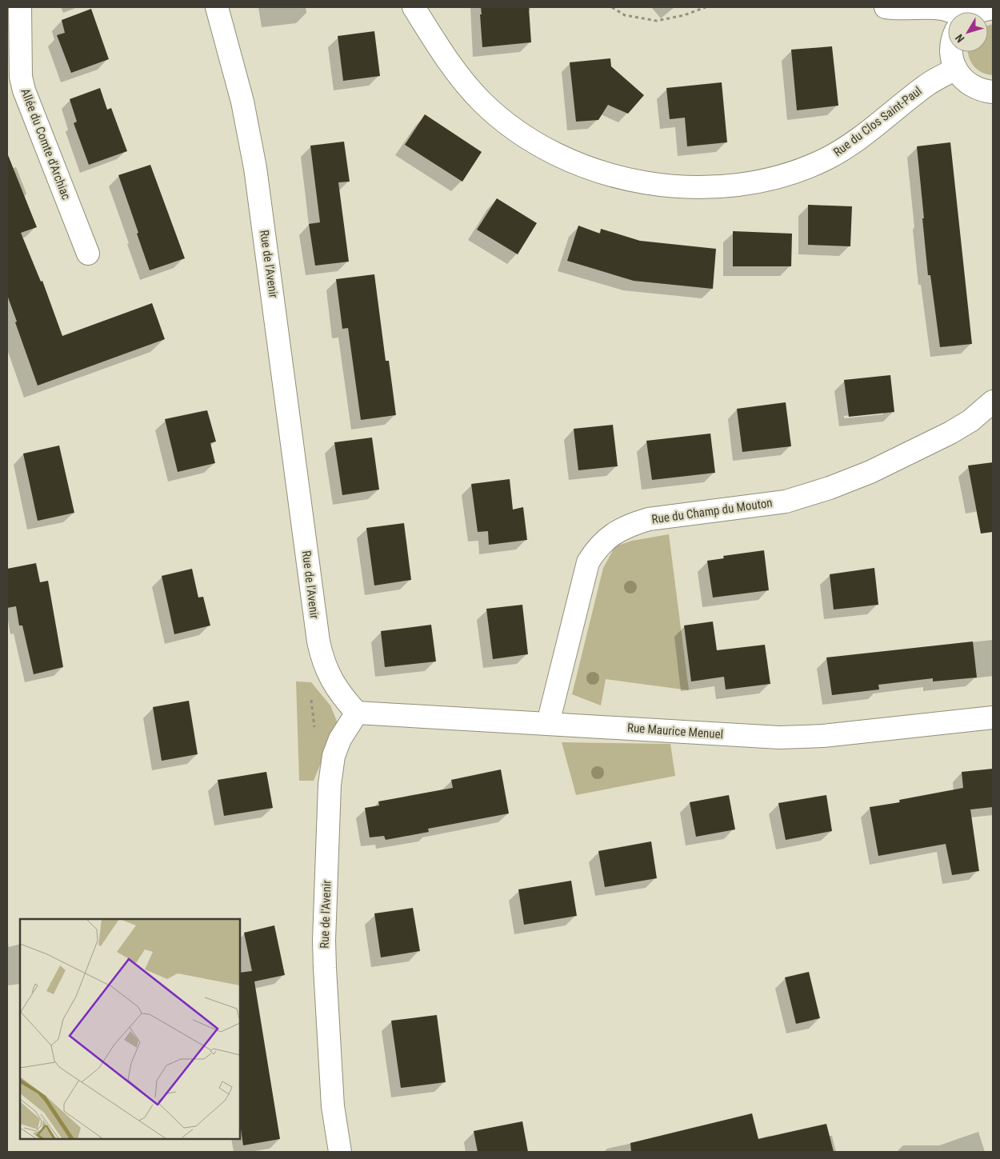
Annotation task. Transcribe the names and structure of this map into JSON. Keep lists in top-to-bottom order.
{
  "streets": {
    "street": [
      "Rue du Clos Saint-Paul",
      "Allée du Comte d'Archiac",
      "Rue de l'Avenir",
      "Rue du Champ du Mouton",
      "Rue Maurice Menuel"
    ]
  },
  "crossings": [
    ["Rue de l'Avenir", "Rue Maurice Menuel"],
    ["Rue du Champ du Mouton", "Rue Maurice Menuel"]
  ],
  "north": "bottom left"
}
